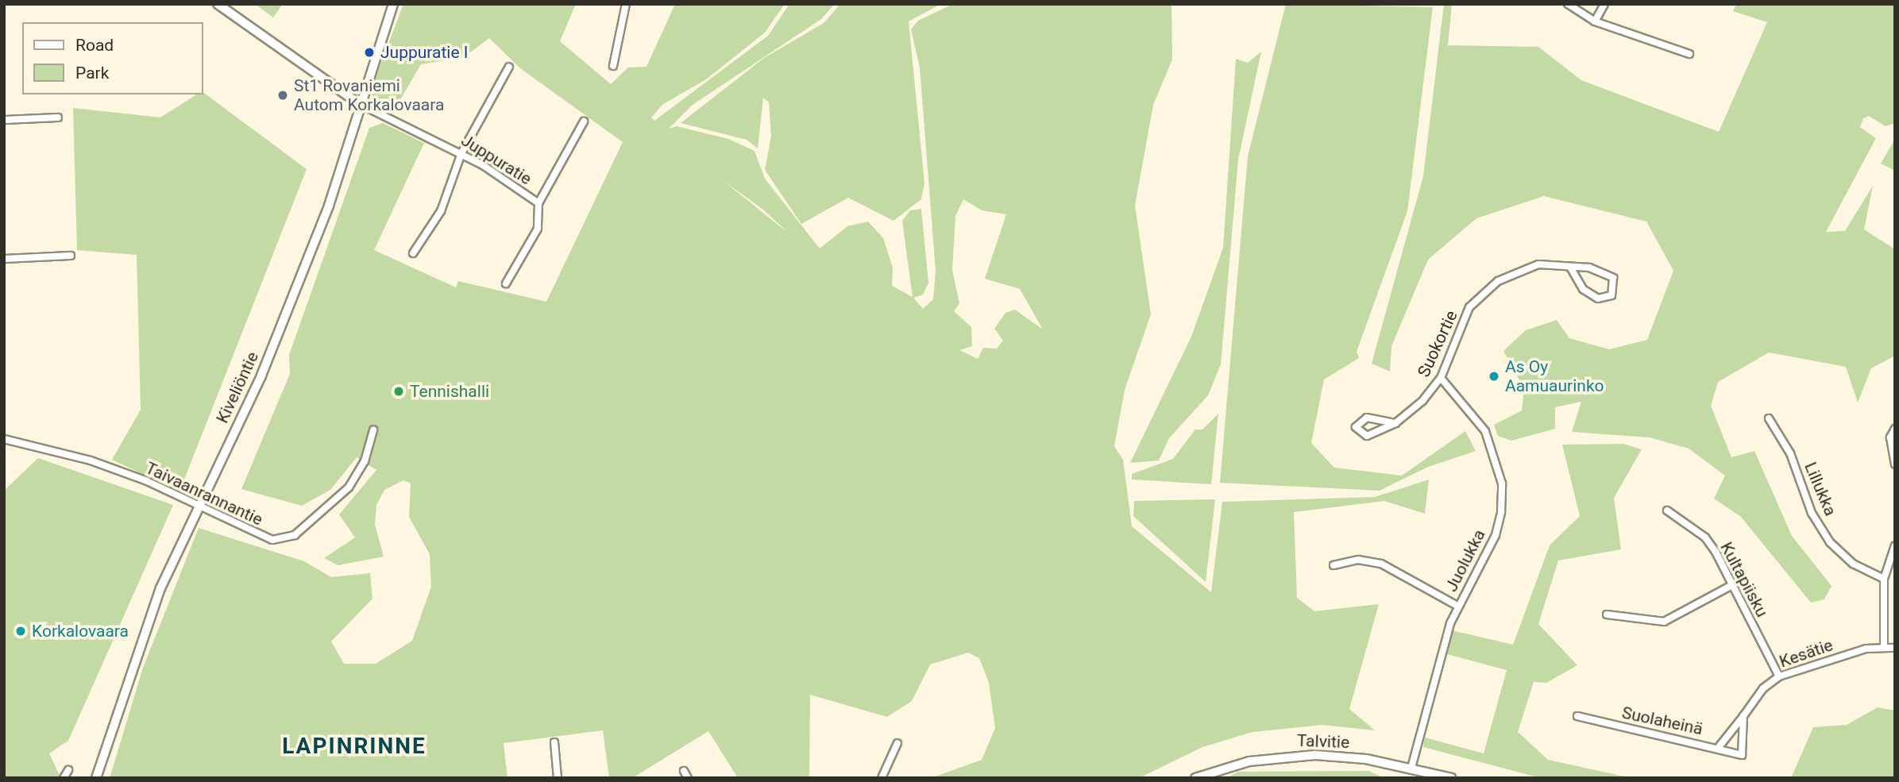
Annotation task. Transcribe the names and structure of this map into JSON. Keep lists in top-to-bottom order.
{
  "streets": {
    "street": [
      "Juppuratie",
      "Suokortie",
      "Kiveliöntie",
      "Lillukka",
      "Taivaanrannantie",
      "Juolukka",
      "Kultapiisku",
      "Kesätie",
      "Suolaheinä",
      "Talvitie"
    ]
  },
  "crossings": [
    ["Juppuratie", "Kiveliöntie"],
    ["Suokortie", "Juolukka"],
    ["Kiveliöntie", "Taivaanrannantie"],
    ["Juolukka", "Talvitie"],
    ["Kultapiisku", "Kesätie"],
    ["Kesätie", "Suolaheinä"]
  ],
  "districts": ["LAPINRINNE"],
  "places": [
    "Juppuratie I",
    "St1 Rovaniemi Autom Korkalovaara",
    "As Oy Aamuaurinko",
    "Tennishalli",
    "Korkalovaara"
  ],
  "legend": ["Road", "Park"]
}
